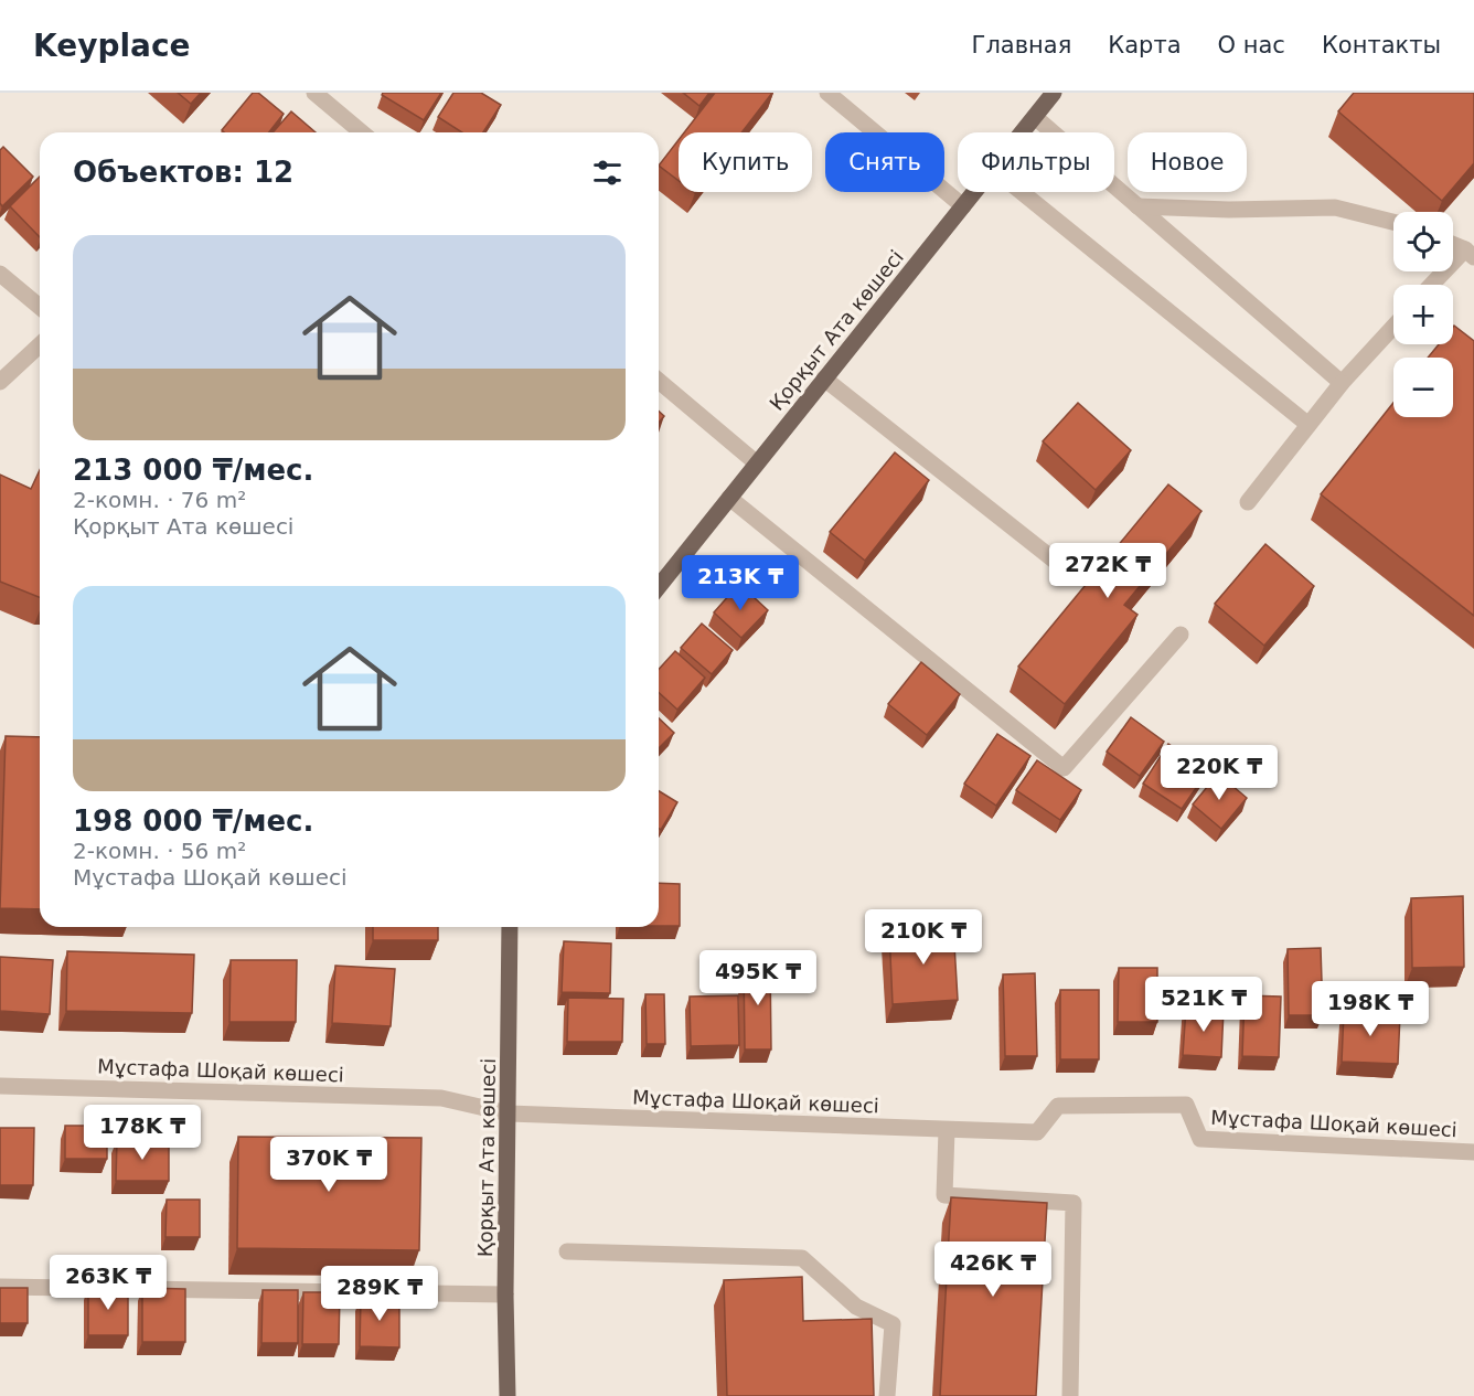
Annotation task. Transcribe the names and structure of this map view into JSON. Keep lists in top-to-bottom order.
{
  "streets": {
    "main road": ["Қорқыт Ата көшесі"],
    "street": ["Мұстафа Шоқай көшесі"]
  },
  "crossings": [
    ["Қорқыт Ата көшесі", "Мұстафа Шоқай көшесі"]
  ],
  "page": {
    "header": "Keyplace",
    "nav": [
      "Главная",
      "Карта",
      "О нас",
      "Контакты"
    ],
    "chip": [
      "Купить",
      "Снять",
      "Фильтры",
      "Новое"
    ],
    "heading": "Объектов: 12",
    "map_buttons": ["+", "−"],
    "list": [
      {
        "name": "213 000 ₸/мес.",
        "note": "2-комн. · 76 m² · Қорқыт Ата көшесі"
      },
      {
        "name": "198 000 ₸/мес.",
        "note": "2-комн. · 56 m² · Мұстафа Шоқай көшесі"
      }
    ],
    "price": [
      "272K ₸",
      "213K ₸",
      "220K ₸",
      "210K ₸",
      "495K ₸",
      "521K ₸",
      "198K ₸",
      "178K ₸",
      "370K ₸",
      "426K ₸",
      "263K ₸",
      "289K ₸"
    ]
  }
}
